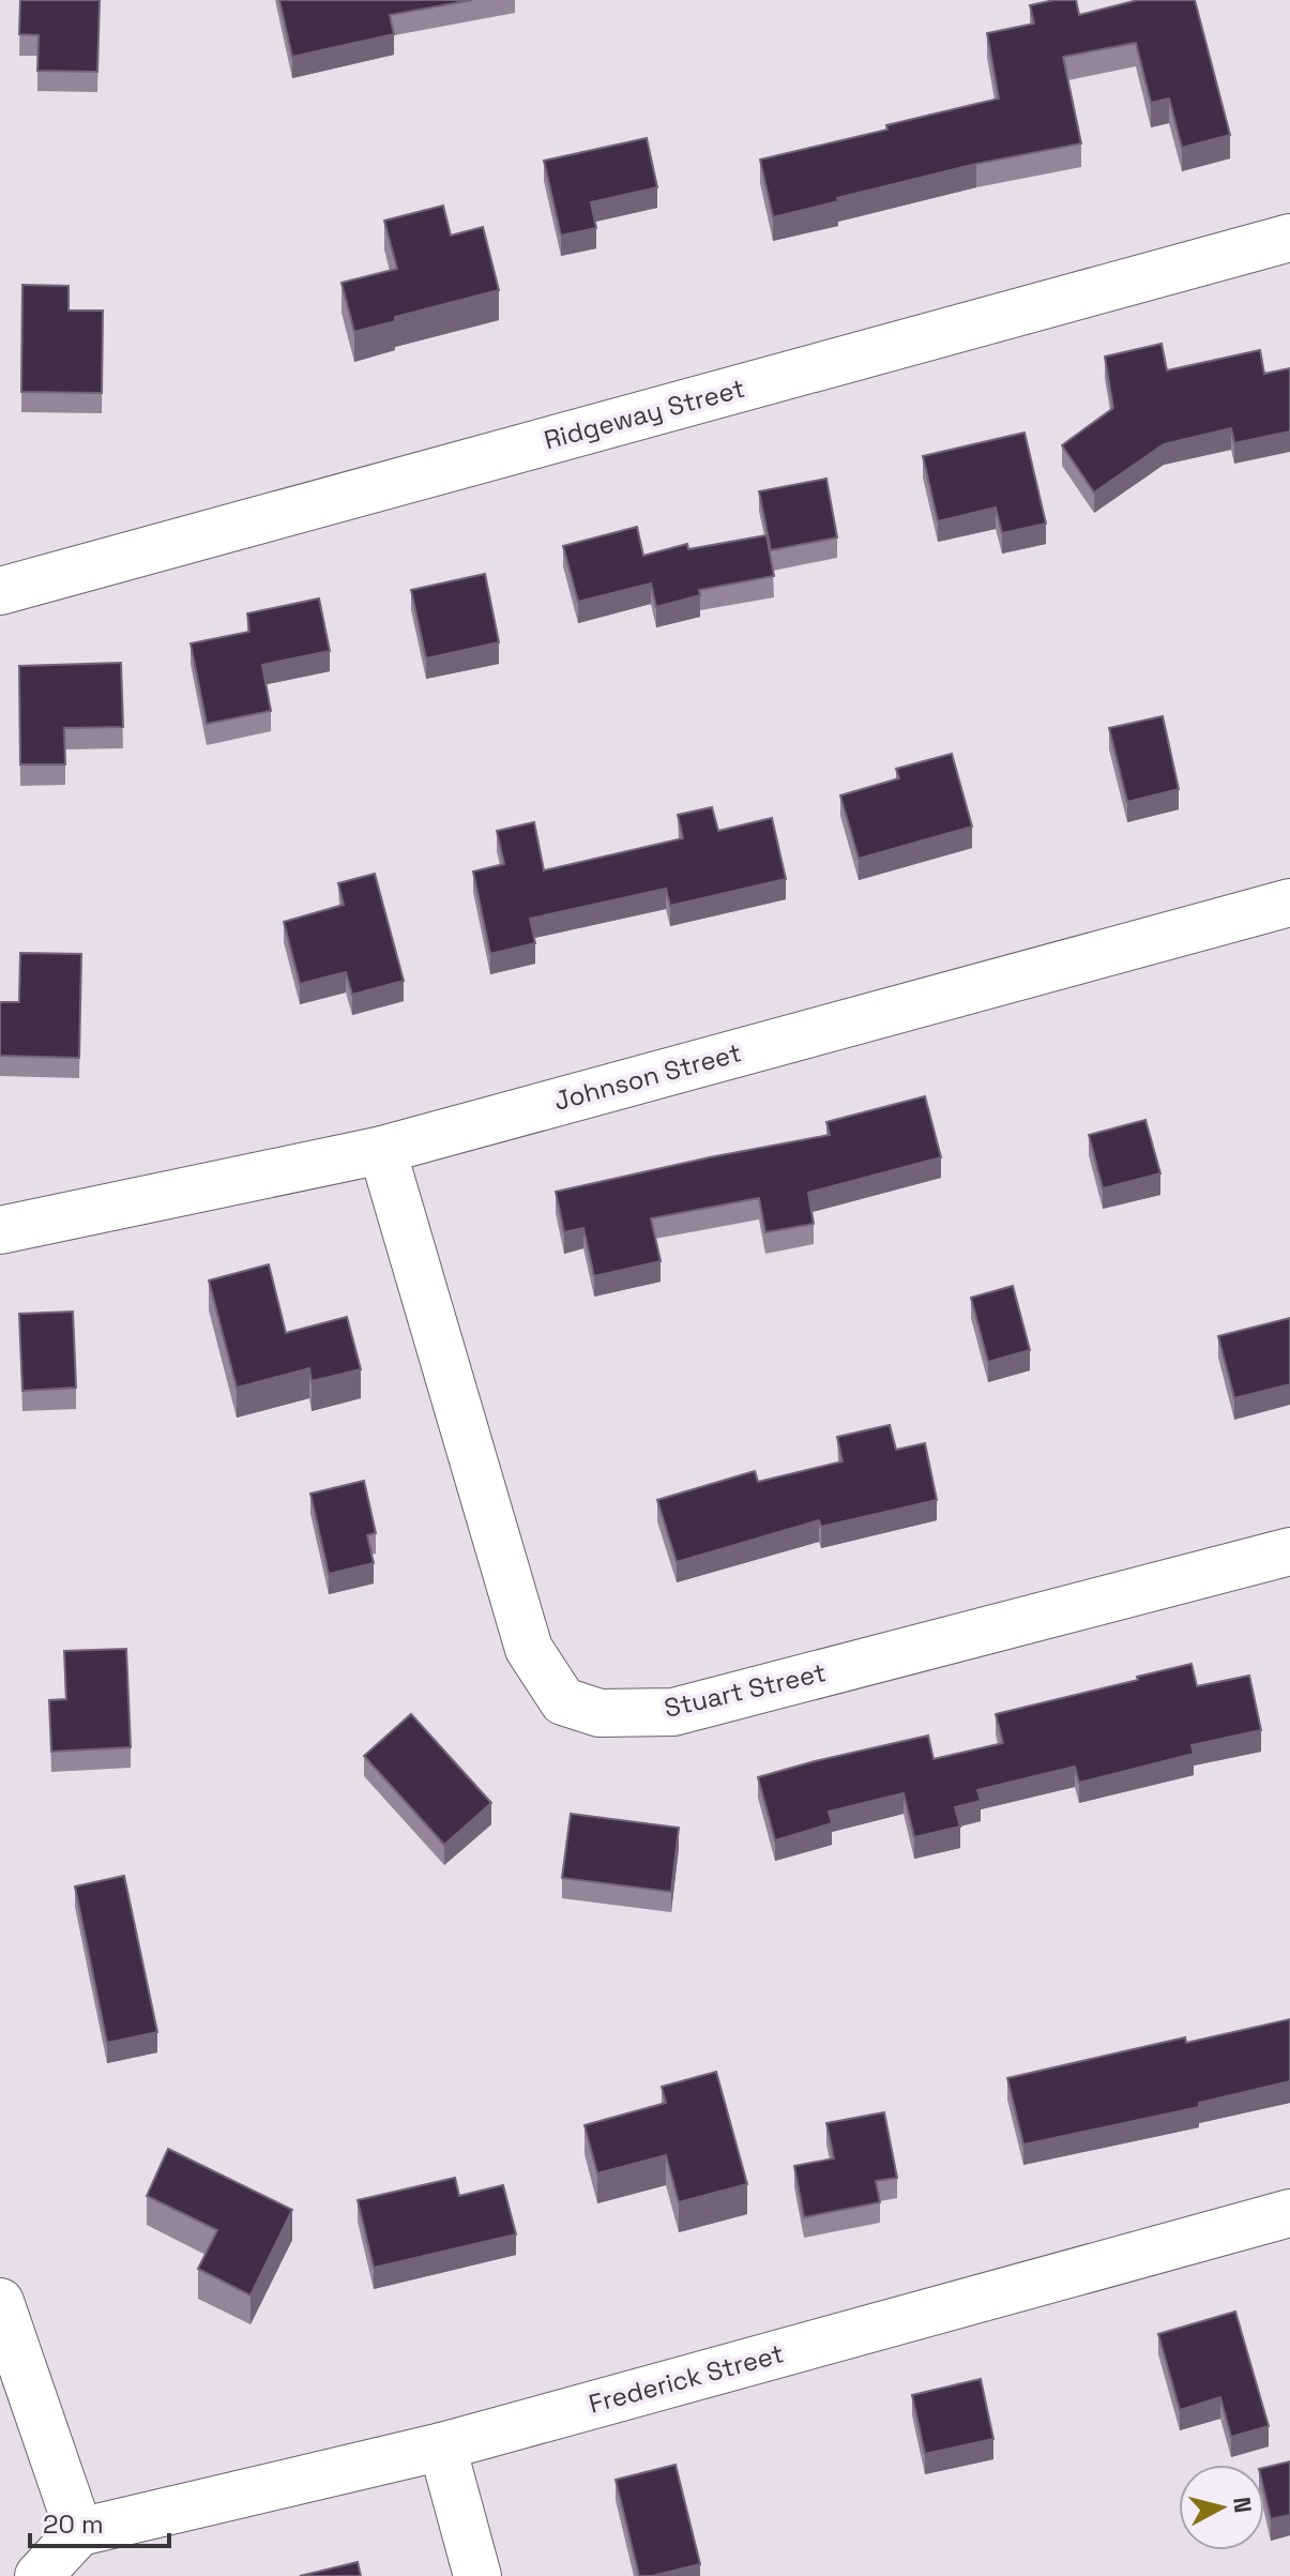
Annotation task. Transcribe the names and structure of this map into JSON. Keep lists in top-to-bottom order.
{
  "streets": {
    "street": [
      "Ridgeway Street",
      "Johnson Street",
      "Stuart Street",
      "Frederick Street"
    ]
  },
  "crossings": [
    ["Johnson Street", "Stuart Street"]
  ],
  "scale_bar": "20 m",
  "north": "right"
}
